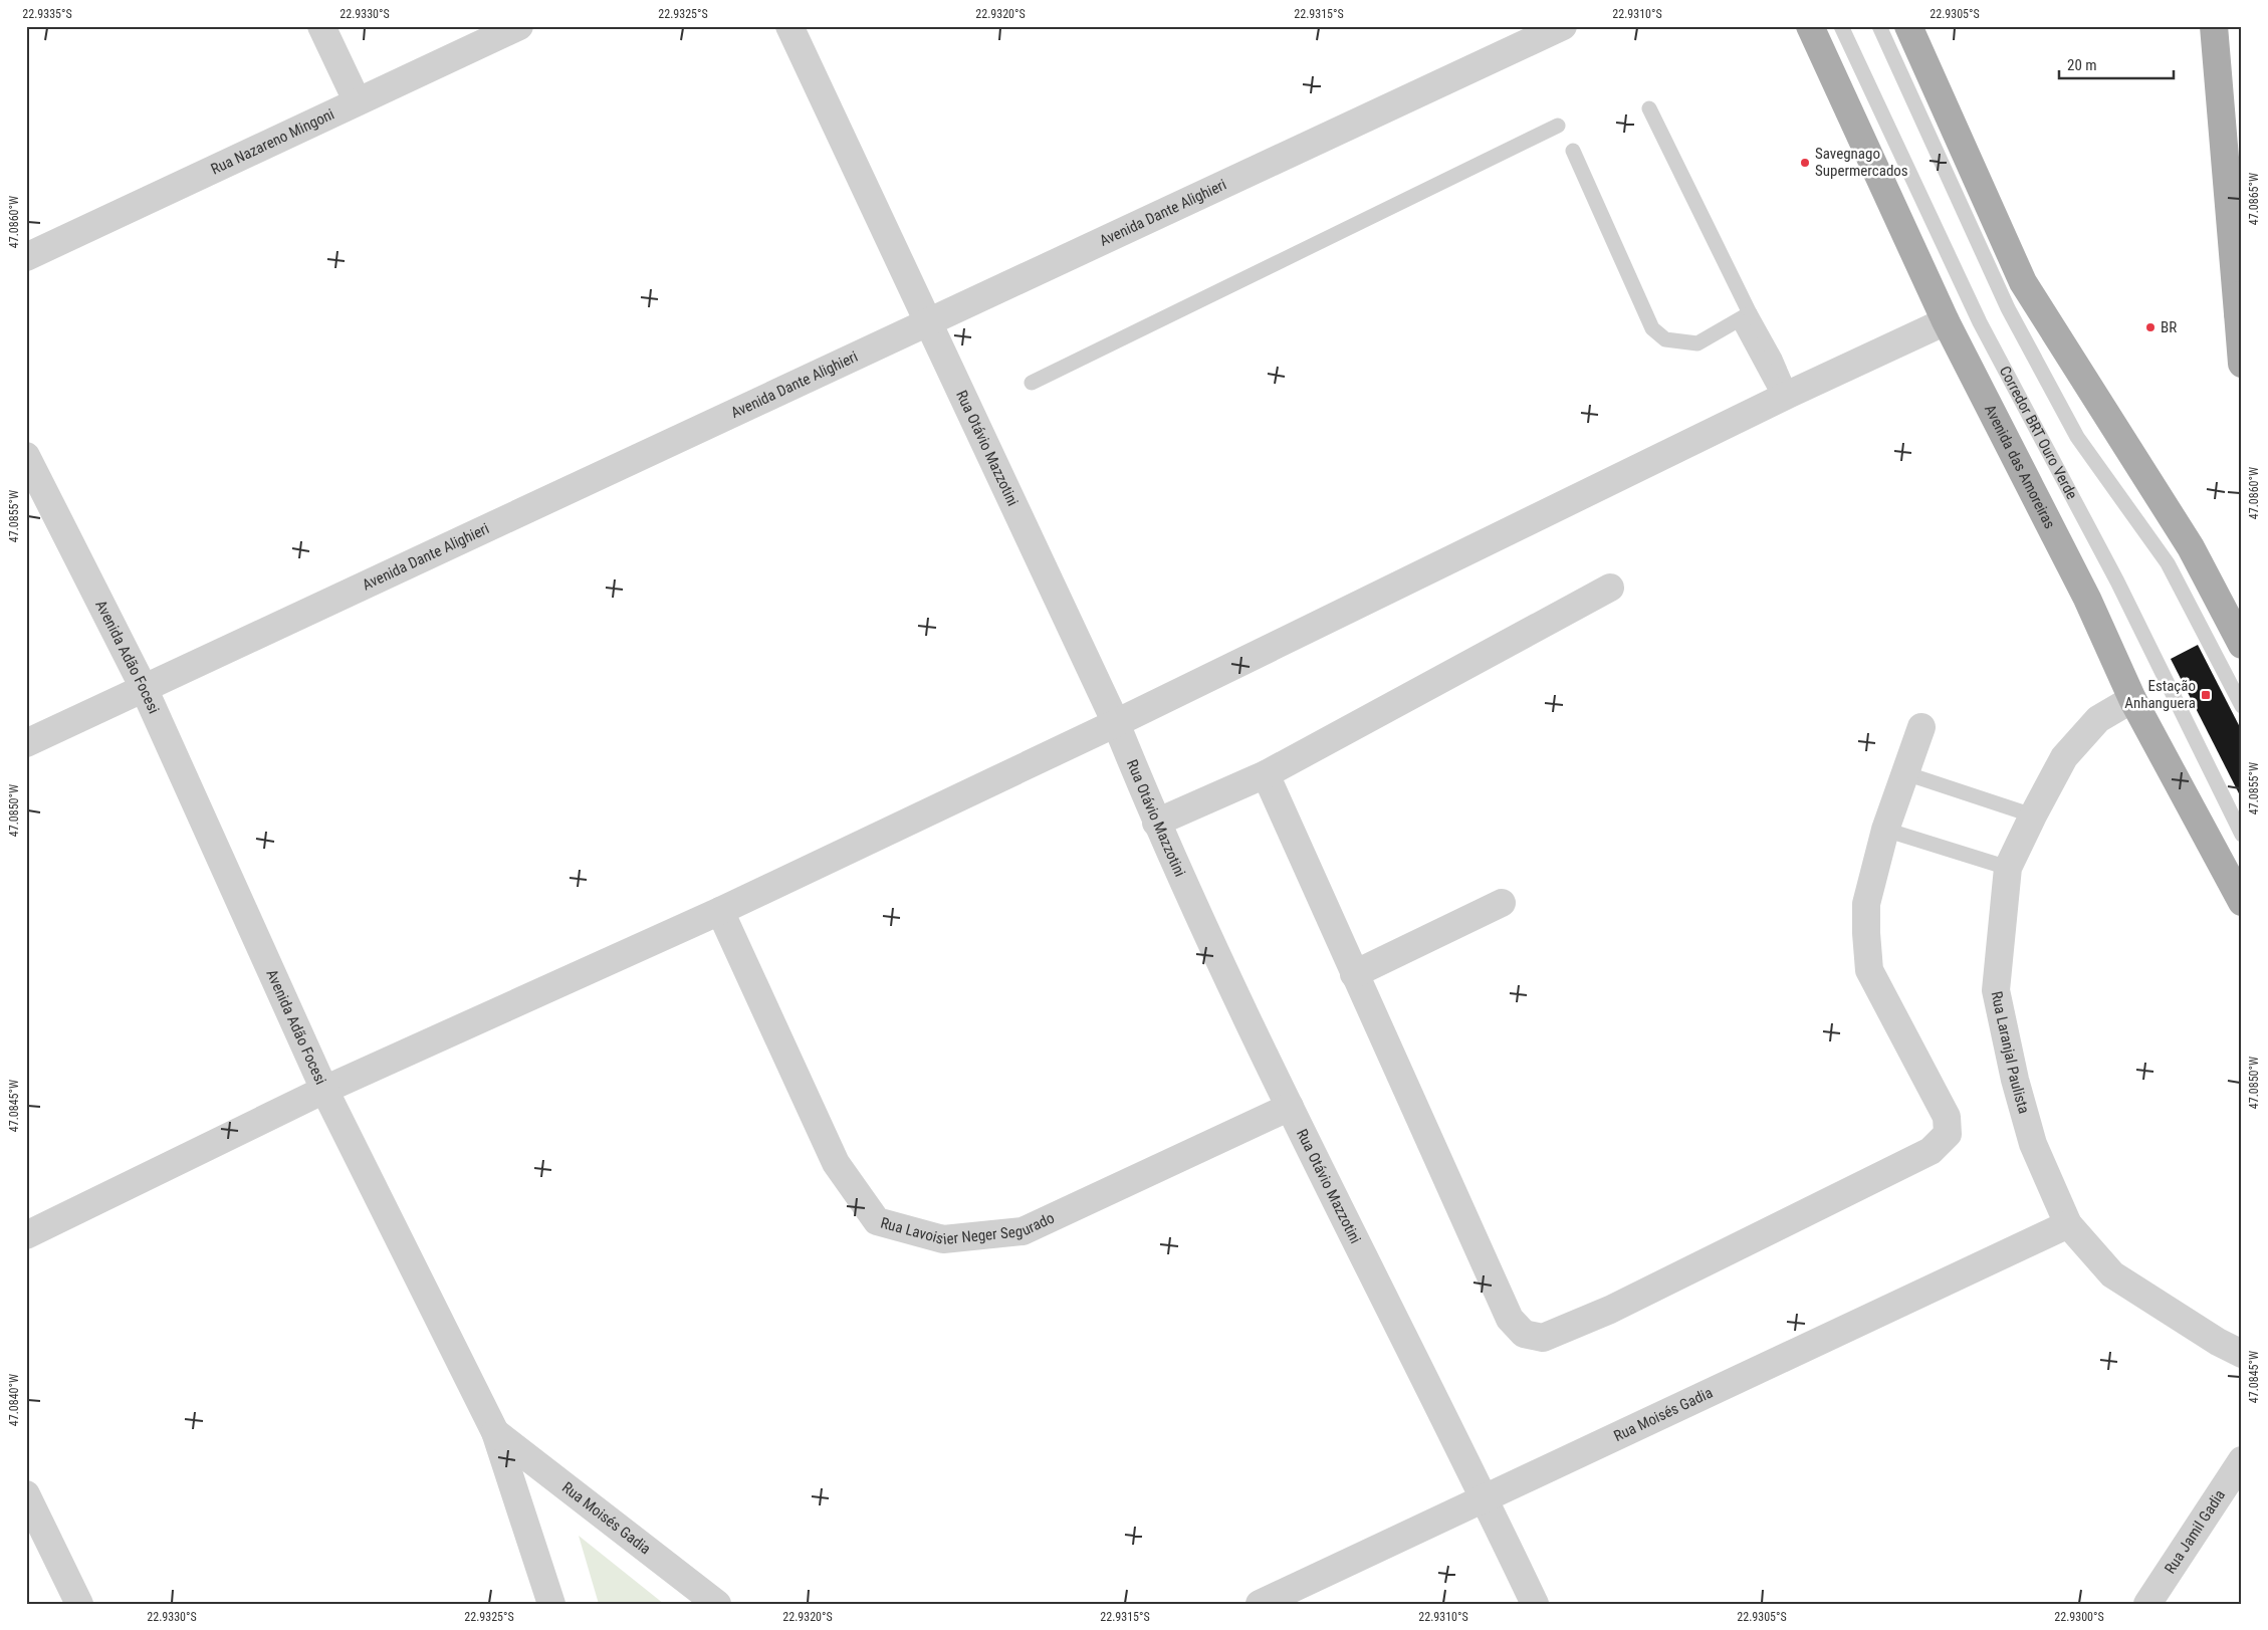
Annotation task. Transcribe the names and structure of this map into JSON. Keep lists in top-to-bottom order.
{
  "streets": {
    "main road": ["Avenida das Amoreiras"],
    "street": [
      "Rua Nazareno Mingoni",
      "Avenida Dante Alighieri",
      "Rua Otávio Mazzotini",
      "Avenida Adão Focesi",
      "Rua Laranjal Paulista",
      "Rua Lavoisier Neger Segurado",
      "Rua Moisés Gadia",
      "Rua Jamil Gadia"
    ],
    "lane": ["Corredor BRT Ouro Verde"]
  },
  "crossings": [
    ["Avenida Dante Alighieri", "Rua Otávio Mazzotini"],
    ["Avenida Dante Alighieri", "Avenida Adão Focesi"],
    ["Rua Otávio Mazzotini", "Rua Lavoisier Neger Segurado"],
    ["Rua Otávio Mazzotini", "Rua Moisés Gadia"],
    ["Avenida das Amoreiras", "Rua Laranjal Paulista"],
    ["Avenida Adão Focesi", "Rua Moisés Gadia"],
    ["Rua Laranjal Paulista", "Rua Moisés Gadia"]
  ],
  "places": {
    "other": ["Savegnago Supermercados", "BR"],
    "transit": ["Estação Anhanguera"]
  },
  "scale_bar": "20 m",
  "coordinates": [
    "22.9335°S",
    "22.9330°S",
    "22.9325°S",
    "22.9320°S",
    "22.9315°S",
    "22.9310°S",
    "22.9305°S",
    "47.0865°W",
    "47.0860°W",
    "47.0855°W",
    "47.0850°W",
    "47.0845°W",
    "47.0840°W",
    "22.9300°S"
  ]
}
